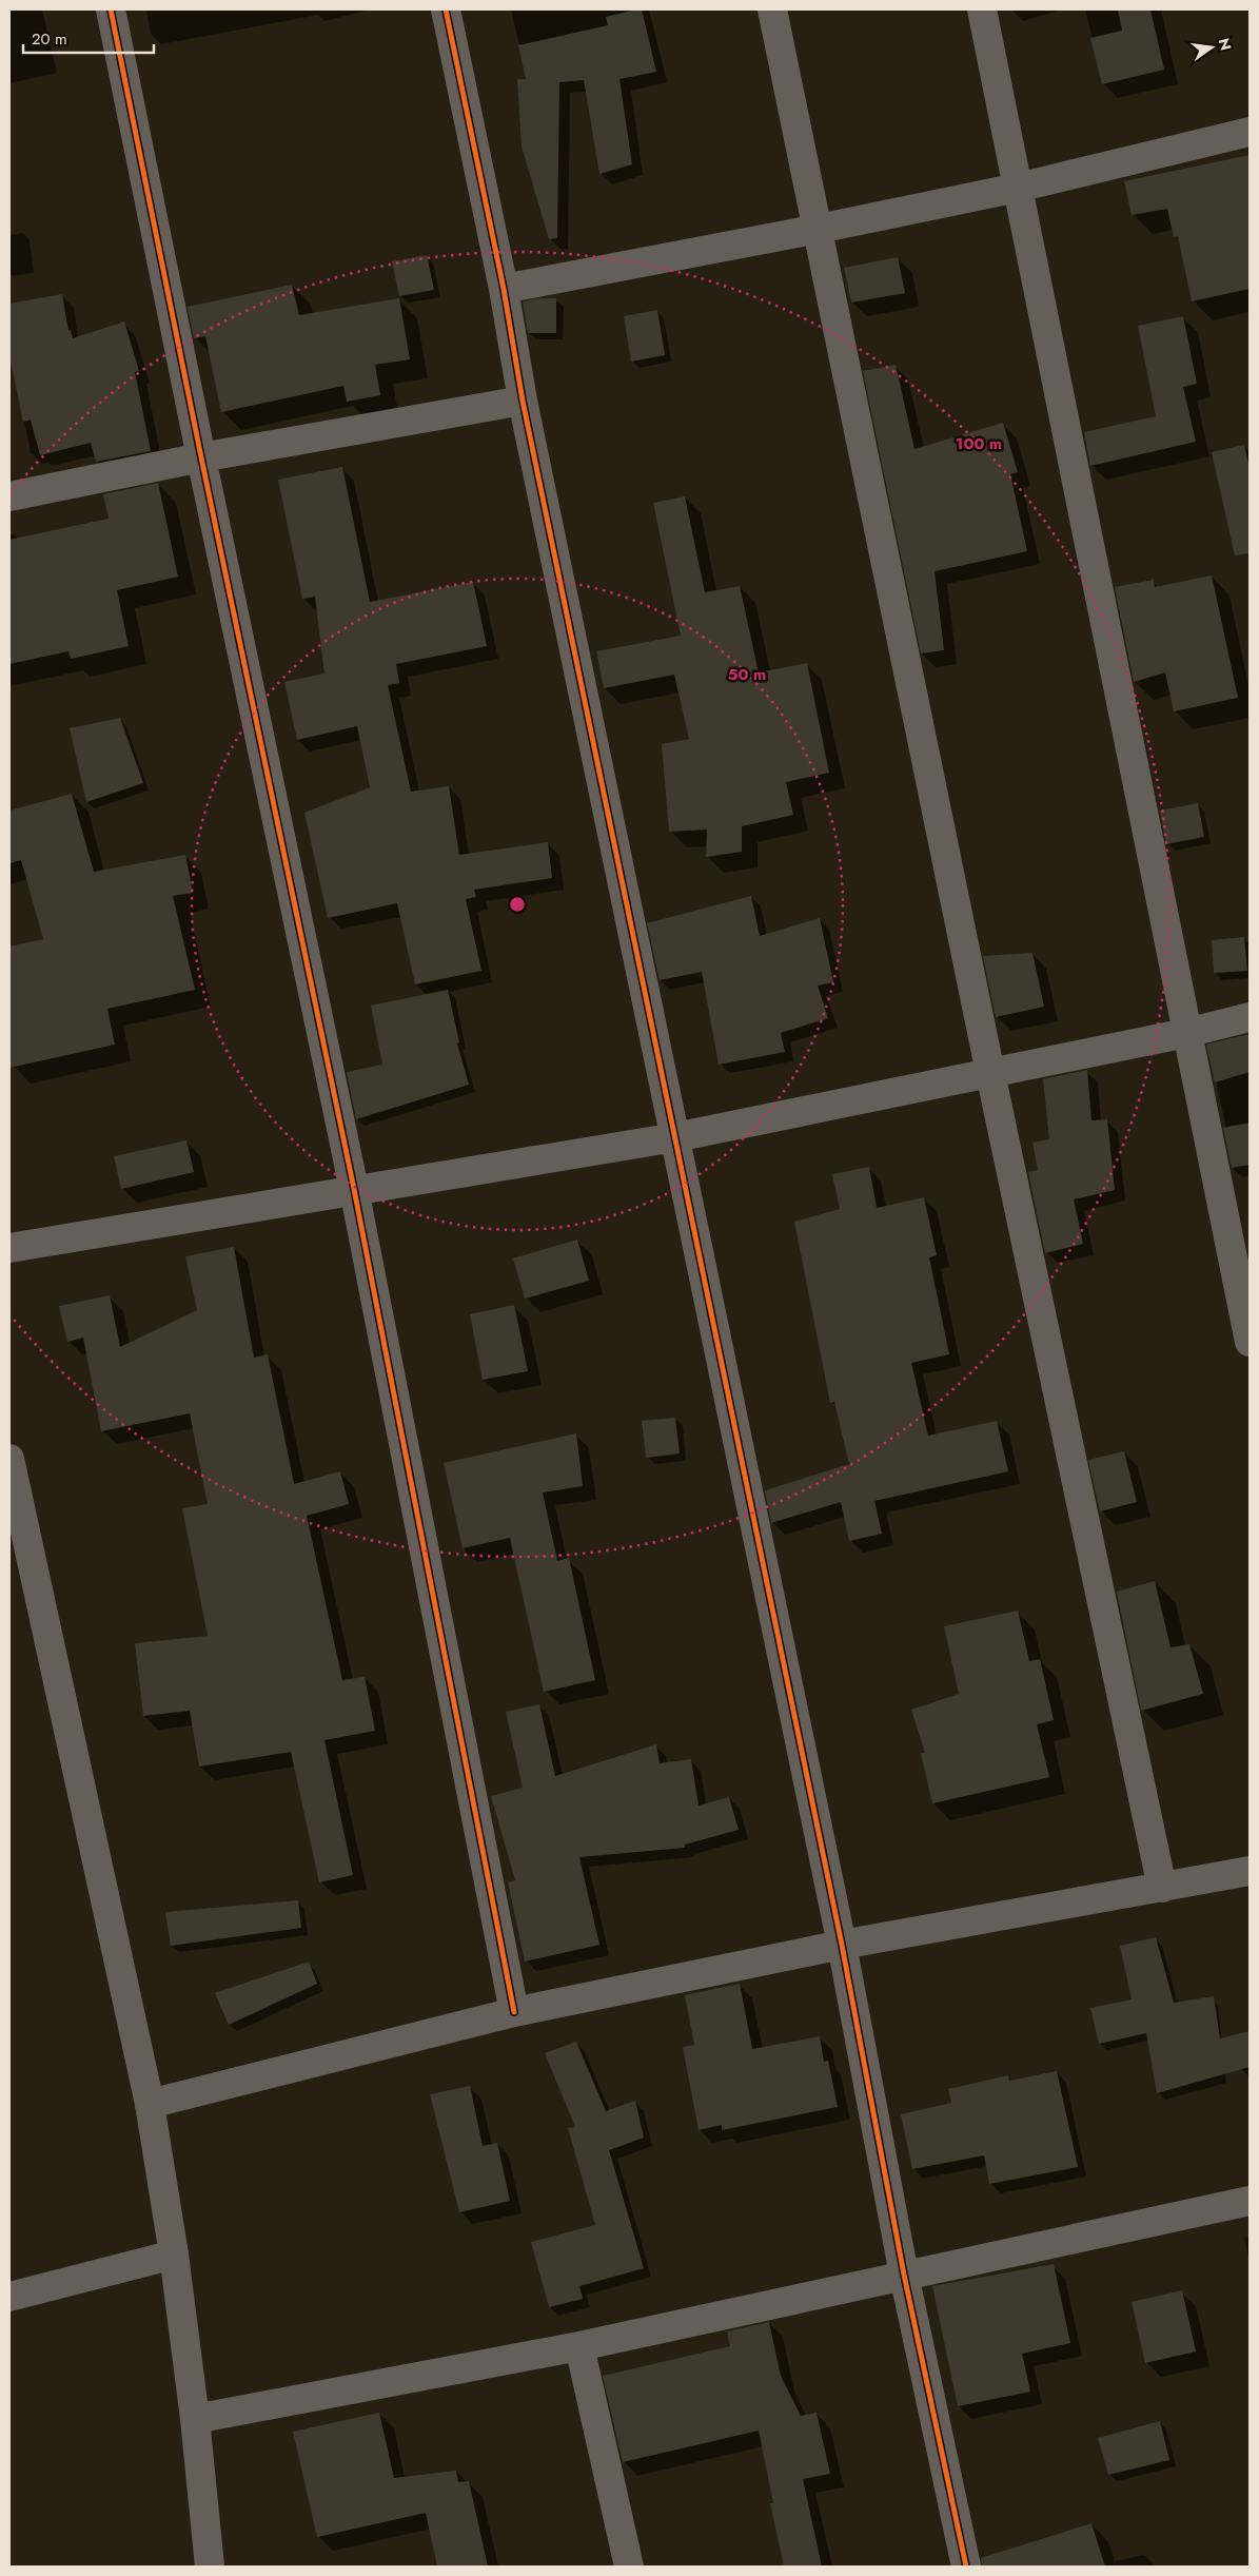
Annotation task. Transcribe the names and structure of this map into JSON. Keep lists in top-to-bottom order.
{
  "scale_bar": "20 m",
  "north": "right",
  "rings": ["100 m", "50 m"]
}
